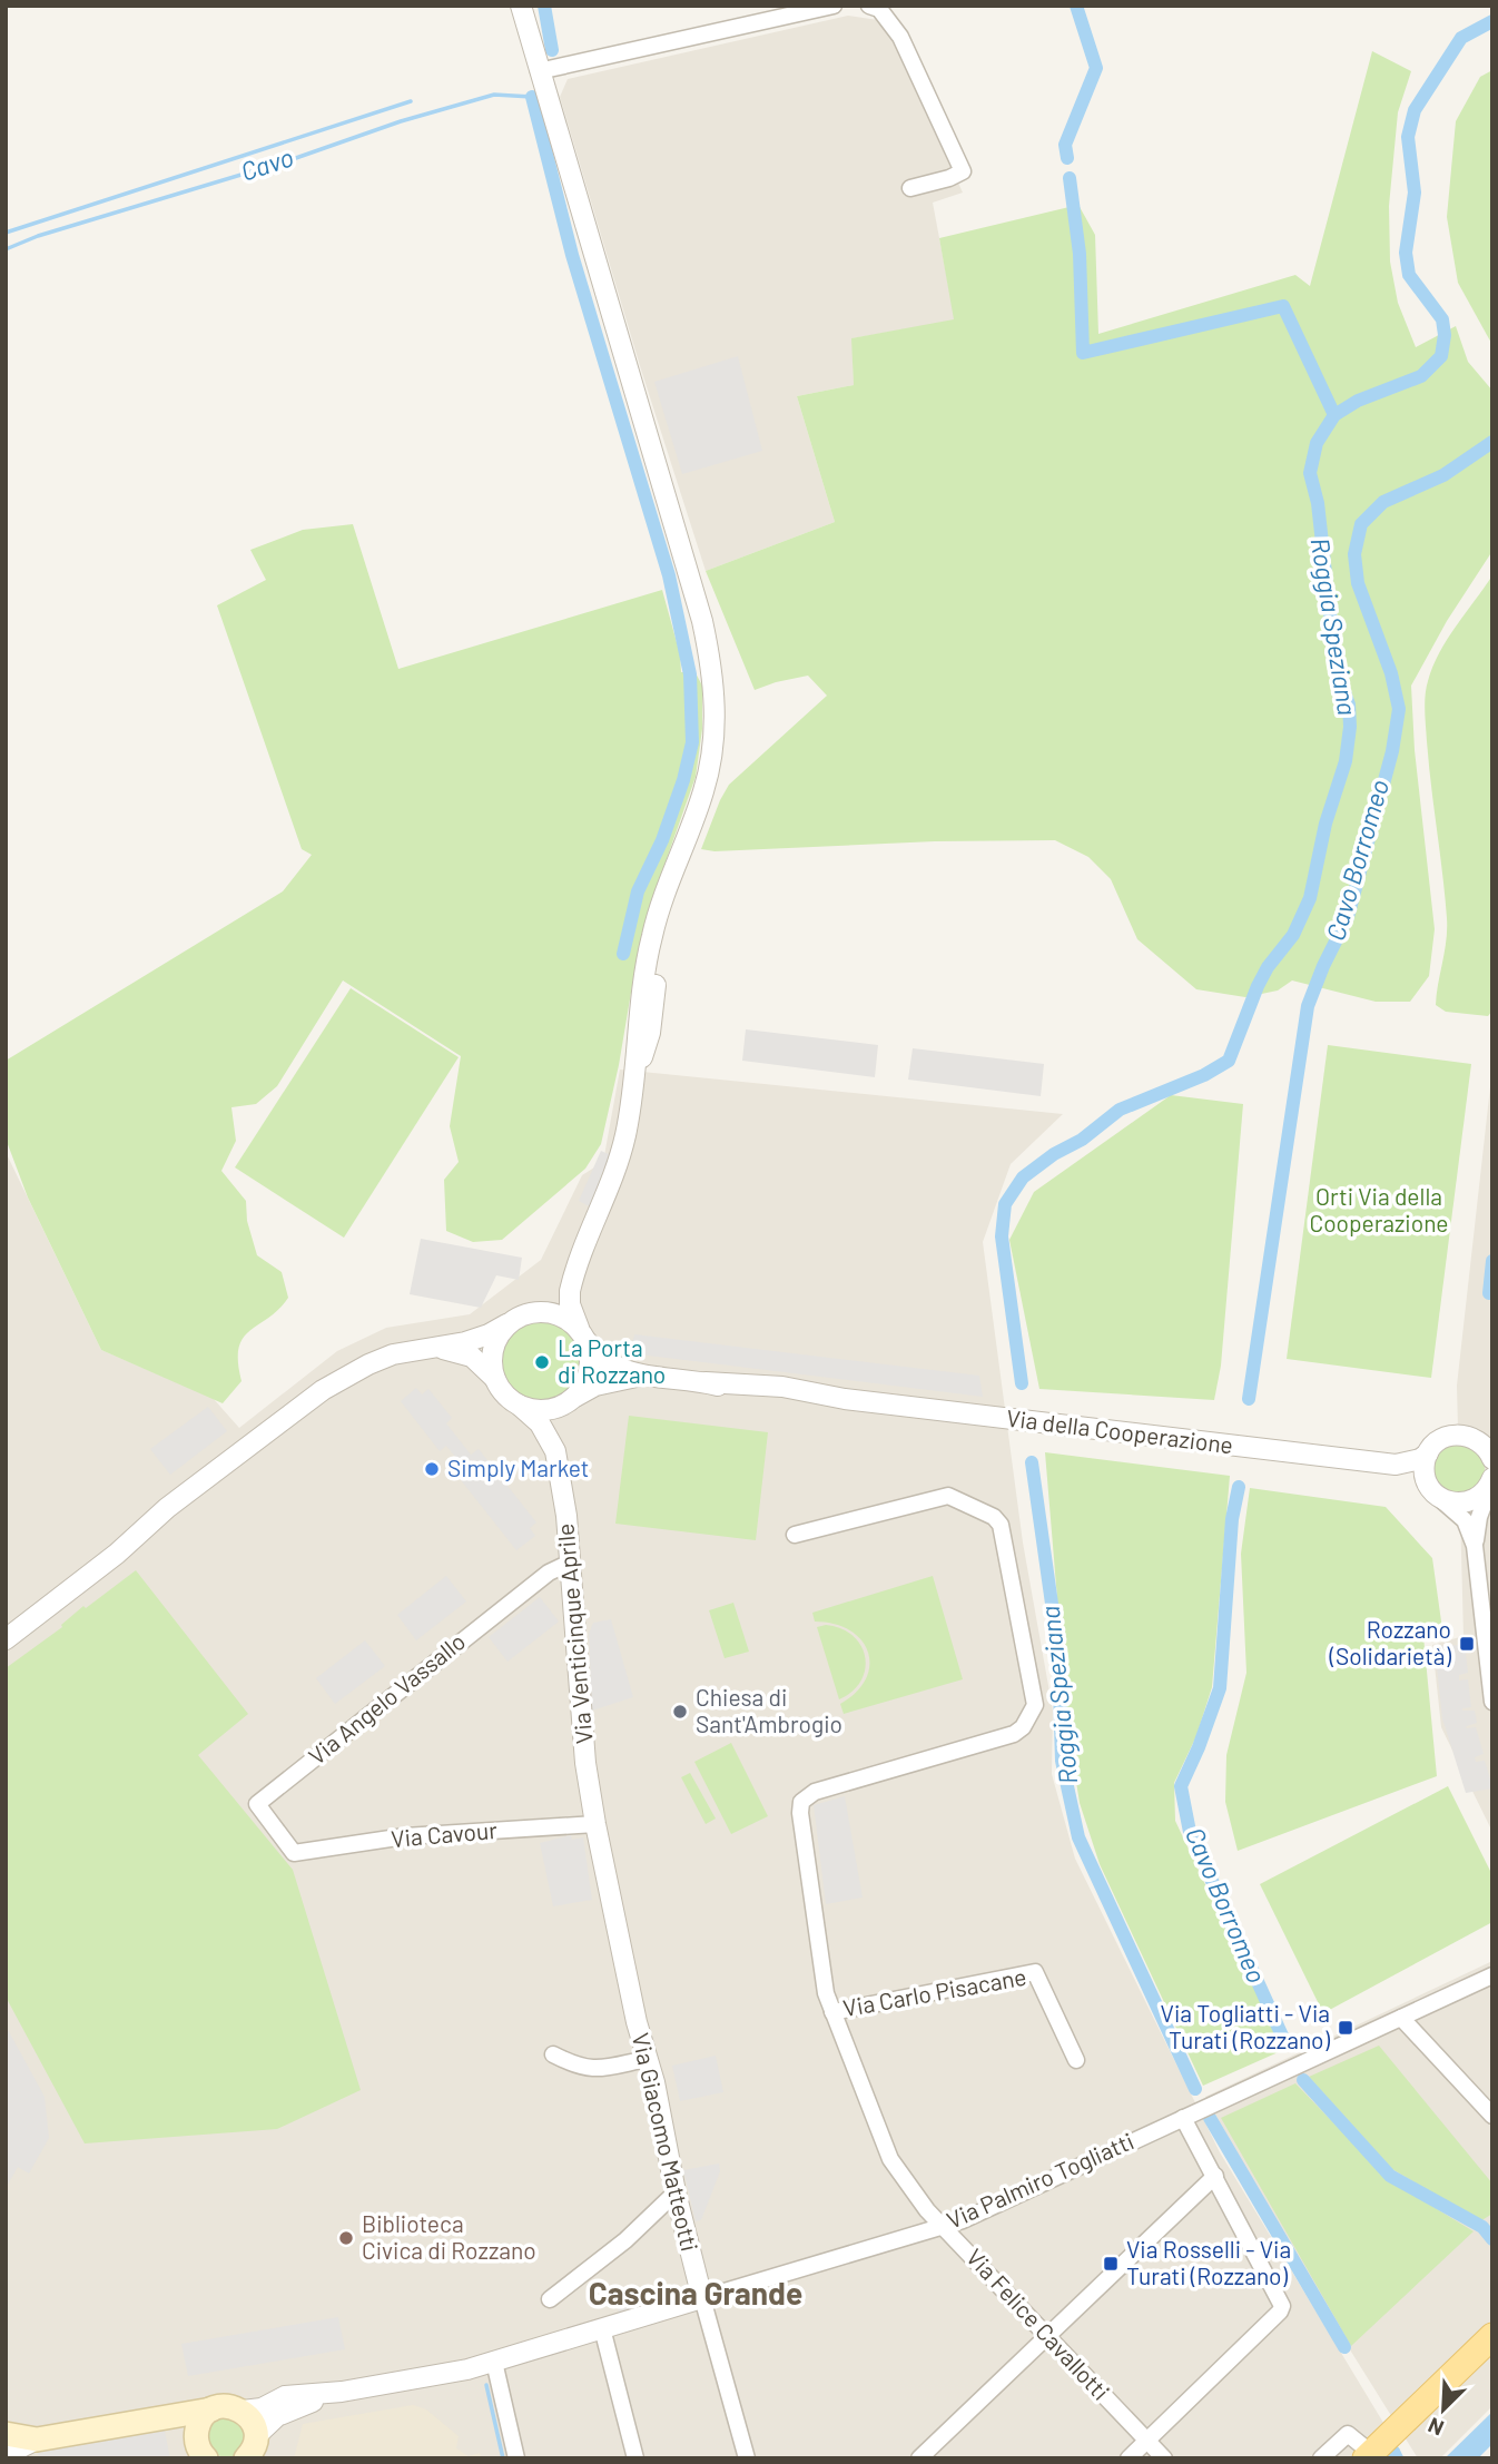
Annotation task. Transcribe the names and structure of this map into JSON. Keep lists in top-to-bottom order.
{
  "streets": {
    "street": [
      "Via della Cooperazione",
      "Via Venticinque Aprile",
      "Via Angelo Vassallo",
      "Via Cavour",
      "Via Carlo Pisacane",
      "Via Giacomo Matteotti",
      "Via Palmiro Togliatti",
      "Via Felice Cavallotti"
    ]
  },
  "crossings": [
    ["Via della Cooperazione", "Via Venticinque Aprile"],
    ["Via Venticinque Aprile", "Via Angelo Vassallo"],
    ["Via Venticinque Aprile", "Via Cavour"],
    ["Via Venticinque Aprile", "Via Giacomo Matteotti"],
    ["Via Angelo Vassallo", "Via Cavour"],
    ["Via Cavour", "Via Giacomo Matteotti"],
    ["Via Carlo Pisacane", "Via Felice Cavallotti"],
    ["Via Giacomo Matteotti", "Via Palmiro Togliatti"],
    ["Via Palmiro Togliatti", "Via Felice Cavallotti"]
  ],
  "districts": ["Cascina Grande"],
  "water": ["Cavo", "Roggia Speziana", "Cavo Borromeo"],
  "parks": ["Orti Via della Cooperazione"],
  "places": {
    "other": [
      "La Porta di Rozzano",
      "Simply Market",
      "Chiesa di Sant'Ambrogio",
      "Biblioteca Civica di Rozzano"
    ],
    "transit": ["Rozzano (Solidarietà)", "Via Togliatti - Via Turati (Rozzano)", "Via Rosselli - Via Turati (Rozzano)"]
  },
  "north": "bottom left"
}
